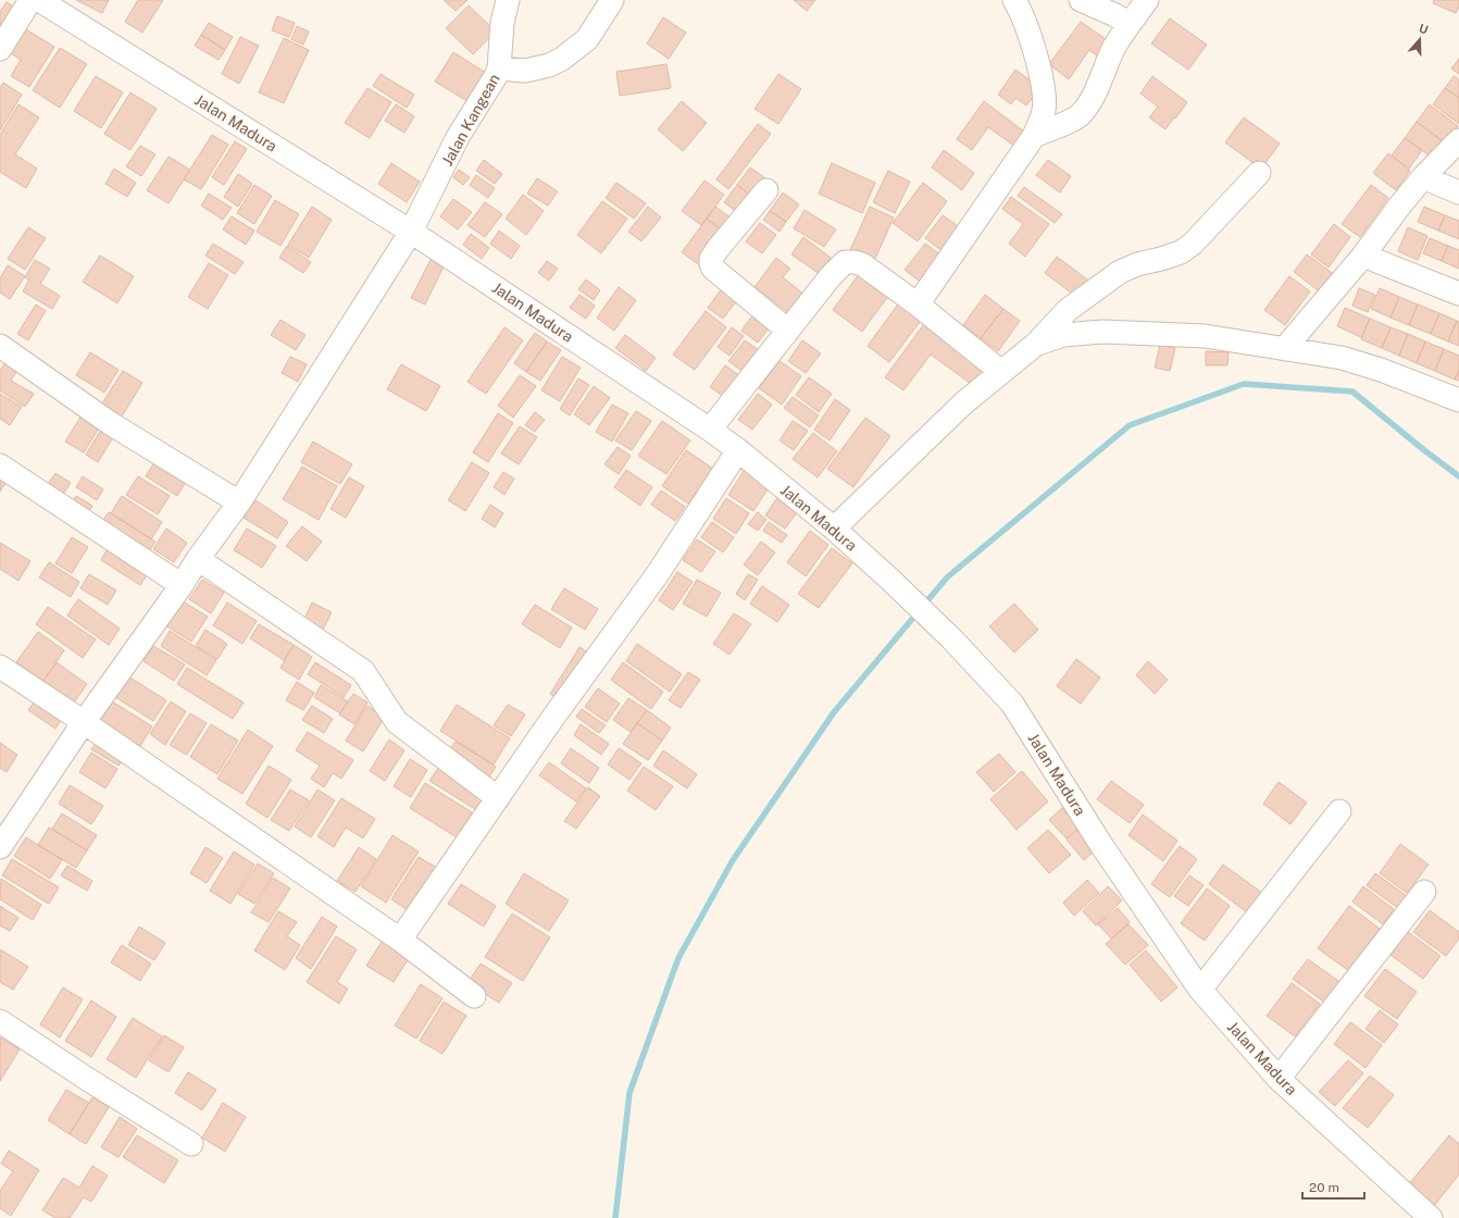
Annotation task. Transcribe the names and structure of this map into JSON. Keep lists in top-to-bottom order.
{
  "streets": {
    "street": ["Jalan Kangean", "Jalan Madura"]
  },
  "crossings": [
    ["Jalan Kangean", "Jalan Madura"]
  ],
  "scale_bar": "20 m",
  "north": "top"
}
